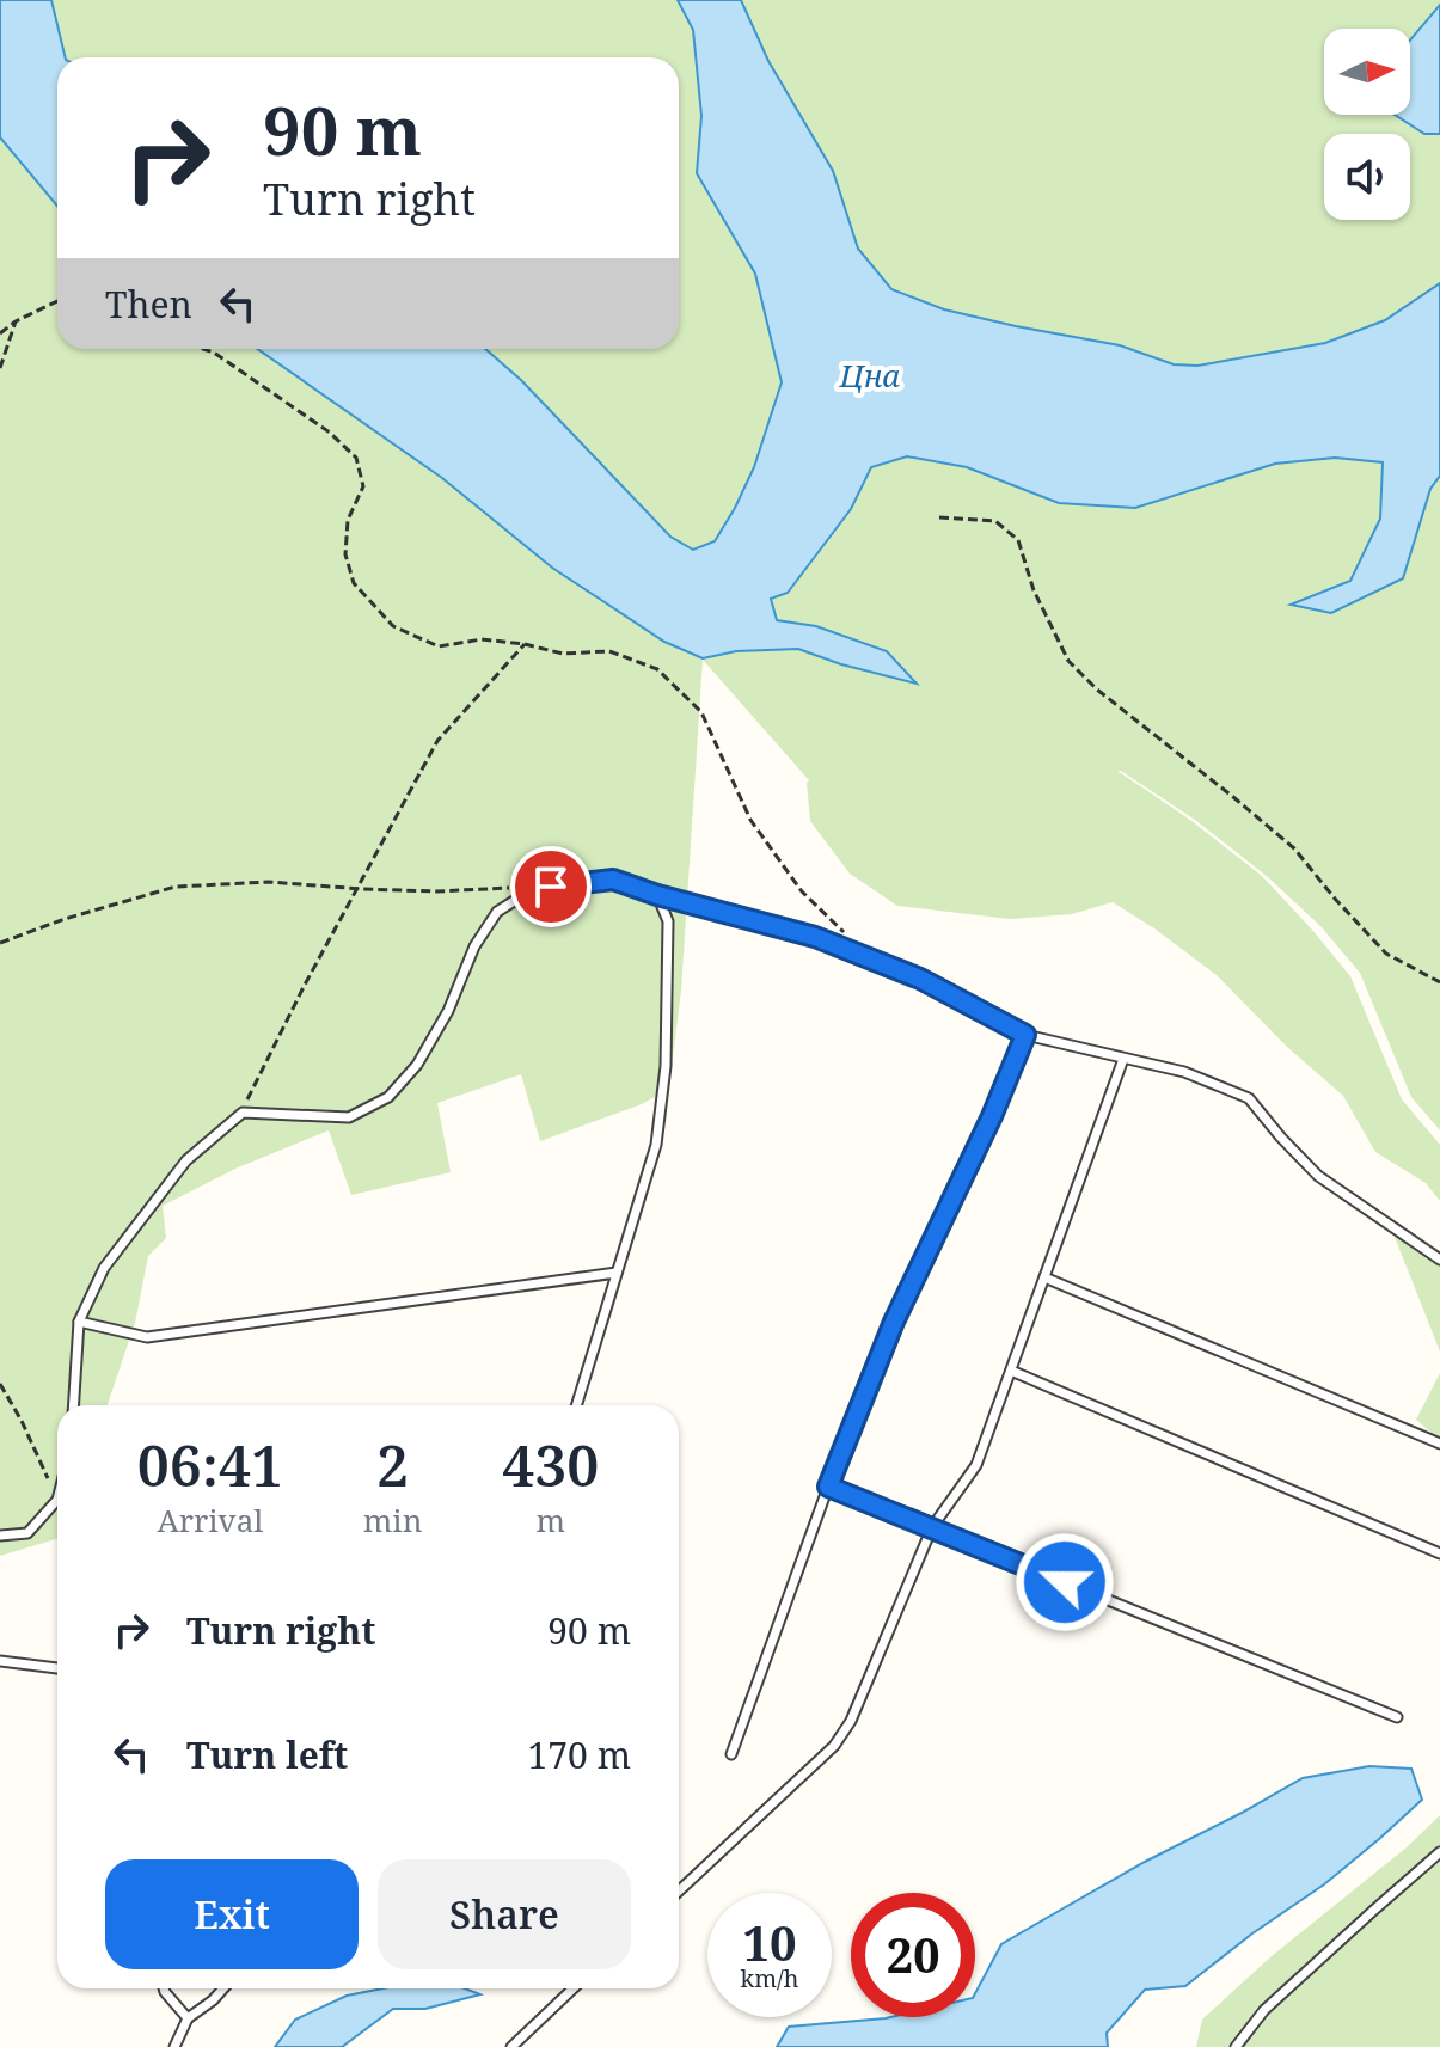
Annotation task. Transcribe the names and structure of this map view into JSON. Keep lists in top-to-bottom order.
{
  "water": ["Цна"],
  "north": "right",
  "page": {
    "turn": ["90 m", "Turn right"],
    "then": "Then",
    "eta": [
      "06:41",
      "Arrival",
      "2",
      "min",
      "430",
      "m"
    ],
    "list": [
      {
        "name": "Turn right",
        "value": "90 m"
      },
      {
        "name": "Turn left",
        "value": "170 m"
      }
    ],
    "buttons": ["Exit", "Share"],
    "speed": "10 km/h",
    "limit": "20"
  }
}
